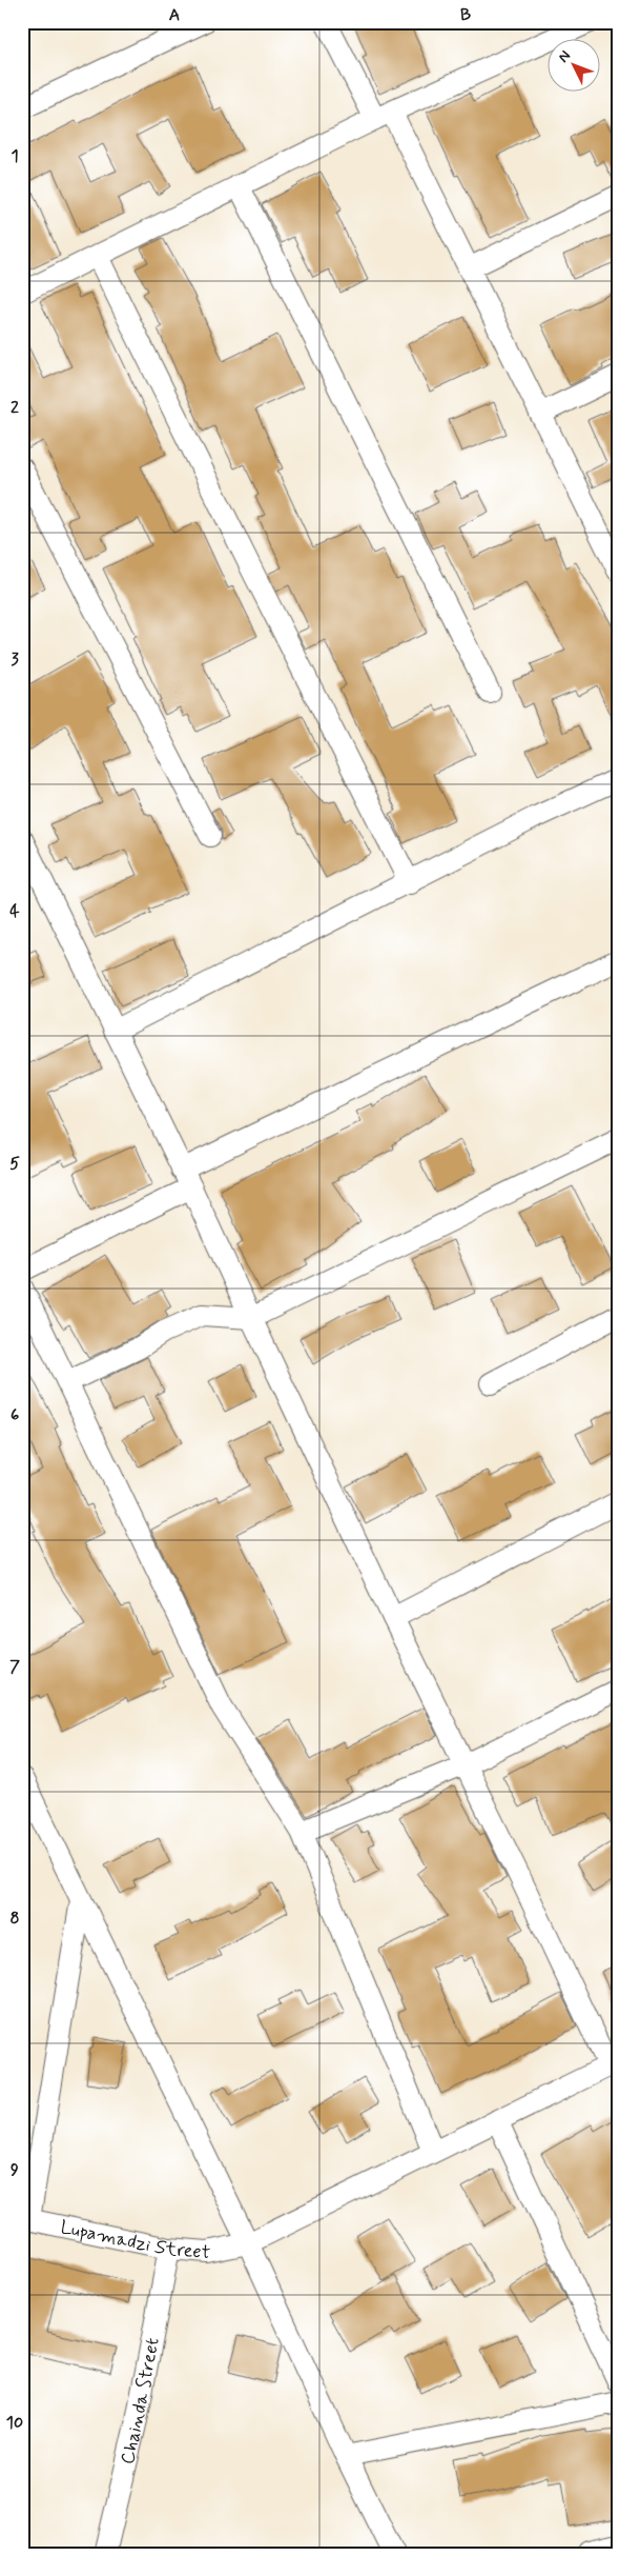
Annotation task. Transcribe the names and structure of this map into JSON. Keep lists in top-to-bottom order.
{
  "streets": {
    "street": ["Lupamadzi Street", "Chainda Street"]
  },
  "crossings": [
    ["Lupamadzi Street", "Chainda Street"]
  ],
  "north": "top left",
  "grid": {
    "columns": ["A", "B"],
    "rows": [
      "1",
      "2",
      "3",
      "4",
      "5",
      "6",
      "7",
      "8",
      "9",
      "10"
    ]
  }
}
